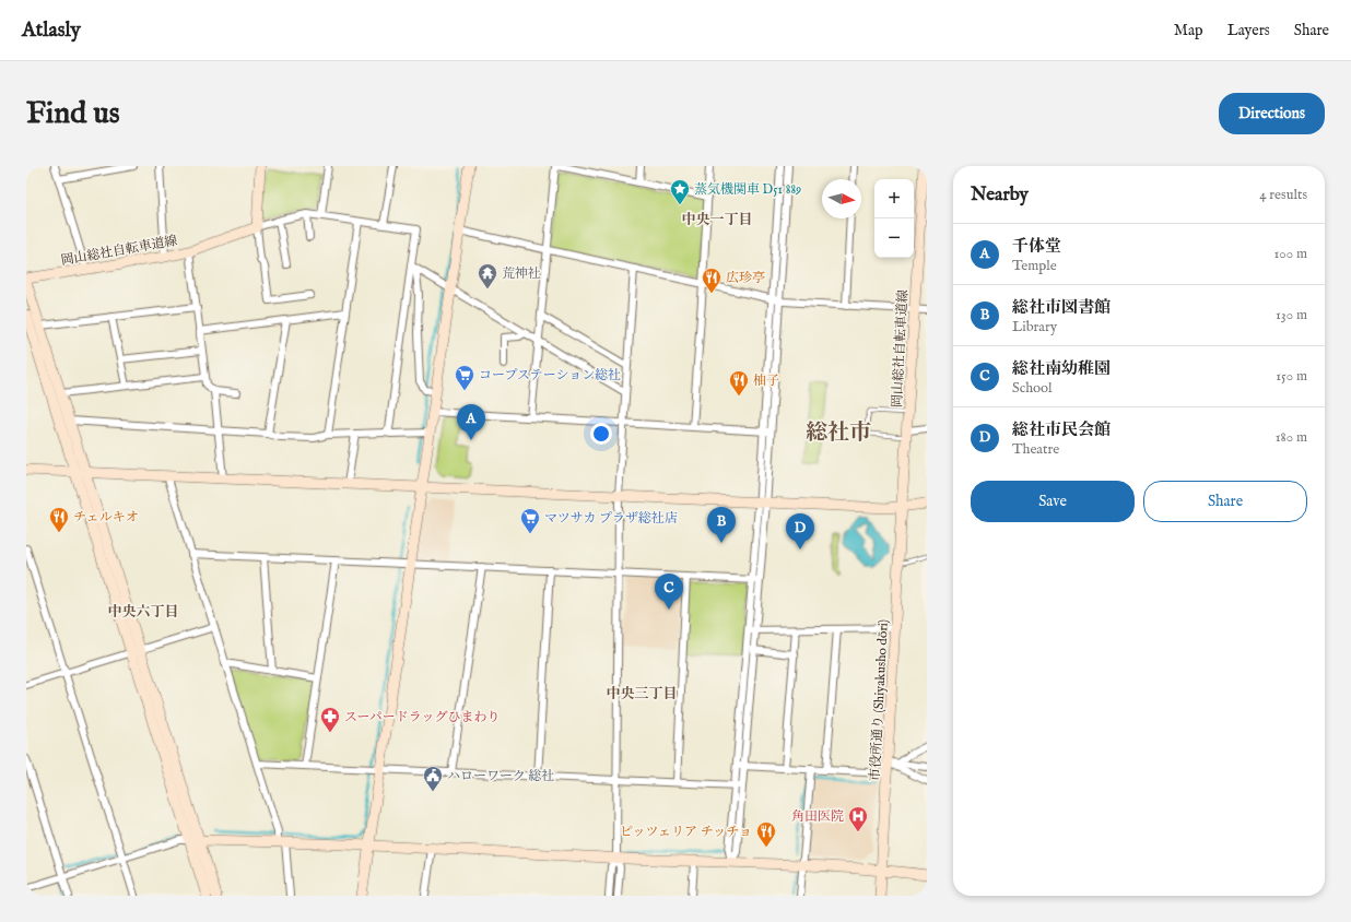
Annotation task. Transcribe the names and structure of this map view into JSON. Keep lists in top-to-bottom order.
{
  "streets": {
    "street": ["岡山総社自転車道線", "市役所通り (Shiyakusho dōri)"]
  },
  "crossings": [
    ["岡山総社自転車道線", "市役所通り (Shiyakusho dōri)"]
  ],
  "districts": [
    "中央一丁目",
    "総社市",
    "中央六丁目",
    "中央三丁目"
  ],
  "places": {
    "place": ["蒸気機関車 D51 889"],
    "temple": ["荒神社"],
    "restaurant": [
      "広珍亭",
      "柚子",
      "チェルキオ",
      "ピッツェリア チッチョ"
    ],
    "supermarket": ["コープステーション総社", "マツサカ プラザ総社店"],
    "pharmacy": ["スーパードラッグひまわり"],
    "public building": ["ハローワーク 総社"],
    "hospital": ["角田医院"]
  },
  "north": "right",
  "page": {
    "header": "Atlasly",
    "nav": ["Map", "Layers", "Share"],
    "buttons": [
      "Directions",
      ["Save", "Share"]
    ],
    "title": "Find us",
    "heading": ["Nearby", "4 results"],
    "map_buttons": ["+", "−"],
    "list": [
      {
        "mark": "A",
        "name": "千体堂",
        "note": "Temple",
        "value": "100 m"
      },
      {
        "mark": "B",
        "name": "総社市図書館",
        "note": "Library",
        "value": "130 m"
      },
      {
        "mark": "C",
        "name": "総社南幼稚園",
        "note": "School",
        "value": "150 m"
      },
      {
        "mark": "D",
        "name": "総社市民会館",
        "note": "Theatre",
        "value": "180 m"
      }
    ],
    "pins": [
      "A",
      "B",
      "D",
      "C"
    ]
  }
}
